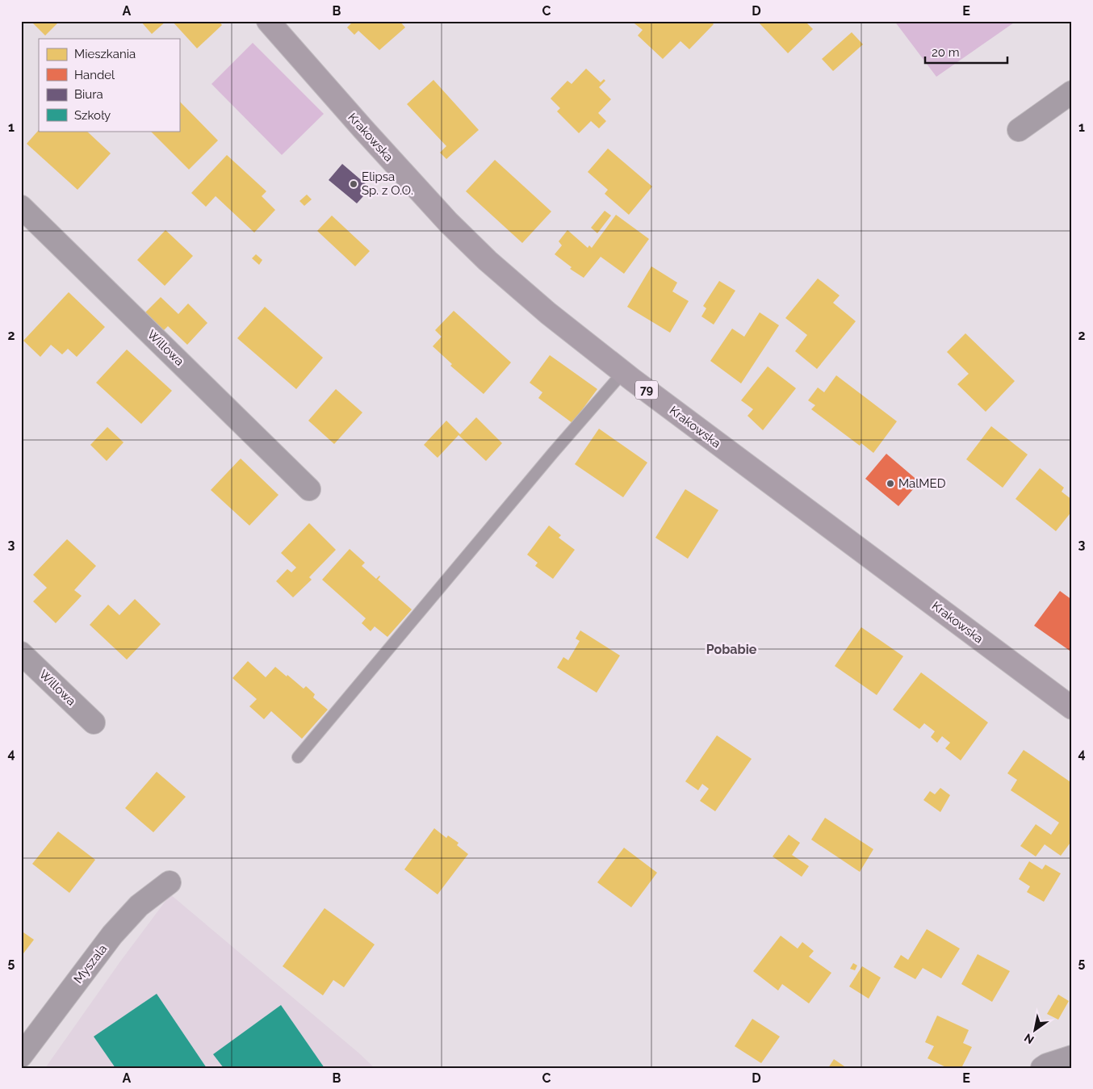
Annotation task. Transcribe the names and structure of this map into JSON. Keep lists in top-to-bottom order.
{
  "streets": {
    "main road": ["Krakowska", "79"],
    "street": ["Willowa", "Myszala"]
  },
  "districts": ["Pobabie"],
  "places": ["Elipsa Sp. z O.O.", "MalMED"],
  "legend": [
    "Mieszkania",
    "Handel",
    "Biura",
    "Szkoły"
  ],
  "scale_bar": "20 m",
  "north": "bottom left",
  "grid": {
    "columns": [
      "A",
      "B",
      "C",
      "D",
      "E"
    ],
    "rows": [
      "1",
      "2",
      "3",
      "4",
      "5"
    ]
  }
}
